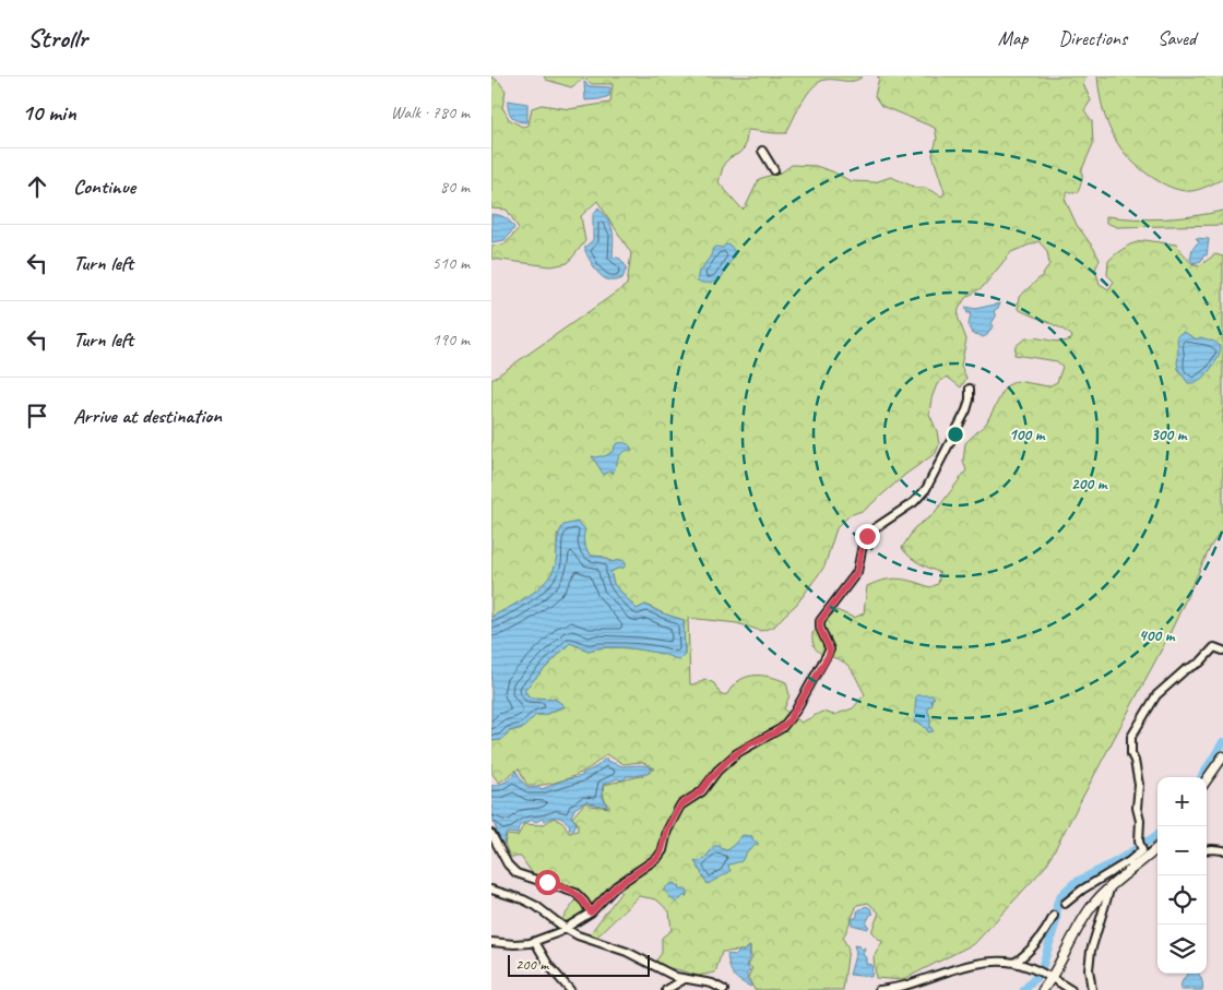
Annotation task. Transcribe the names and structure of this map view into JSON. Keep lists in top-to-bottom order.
{
  "scale_bar": "200 m",
  "page": {
    "header": "Strollr",
    "nav": ["Map", "Directions", "Saved"],
    "heading": ["10 min", "Walk · 780 m"],
    "list": [
      ["Continue", "80 m"],
      ["Turn left", "510 m"],
      ["Turn left", "190 m"],
      "Arrive at destination"
    ],
    "map_buttons": ["+", "−"],
    "scale": "200 m"
  },
  "rings": [
    "100 m",
    "300 m",
    "200 m",
    "400 m"
  ]
}
